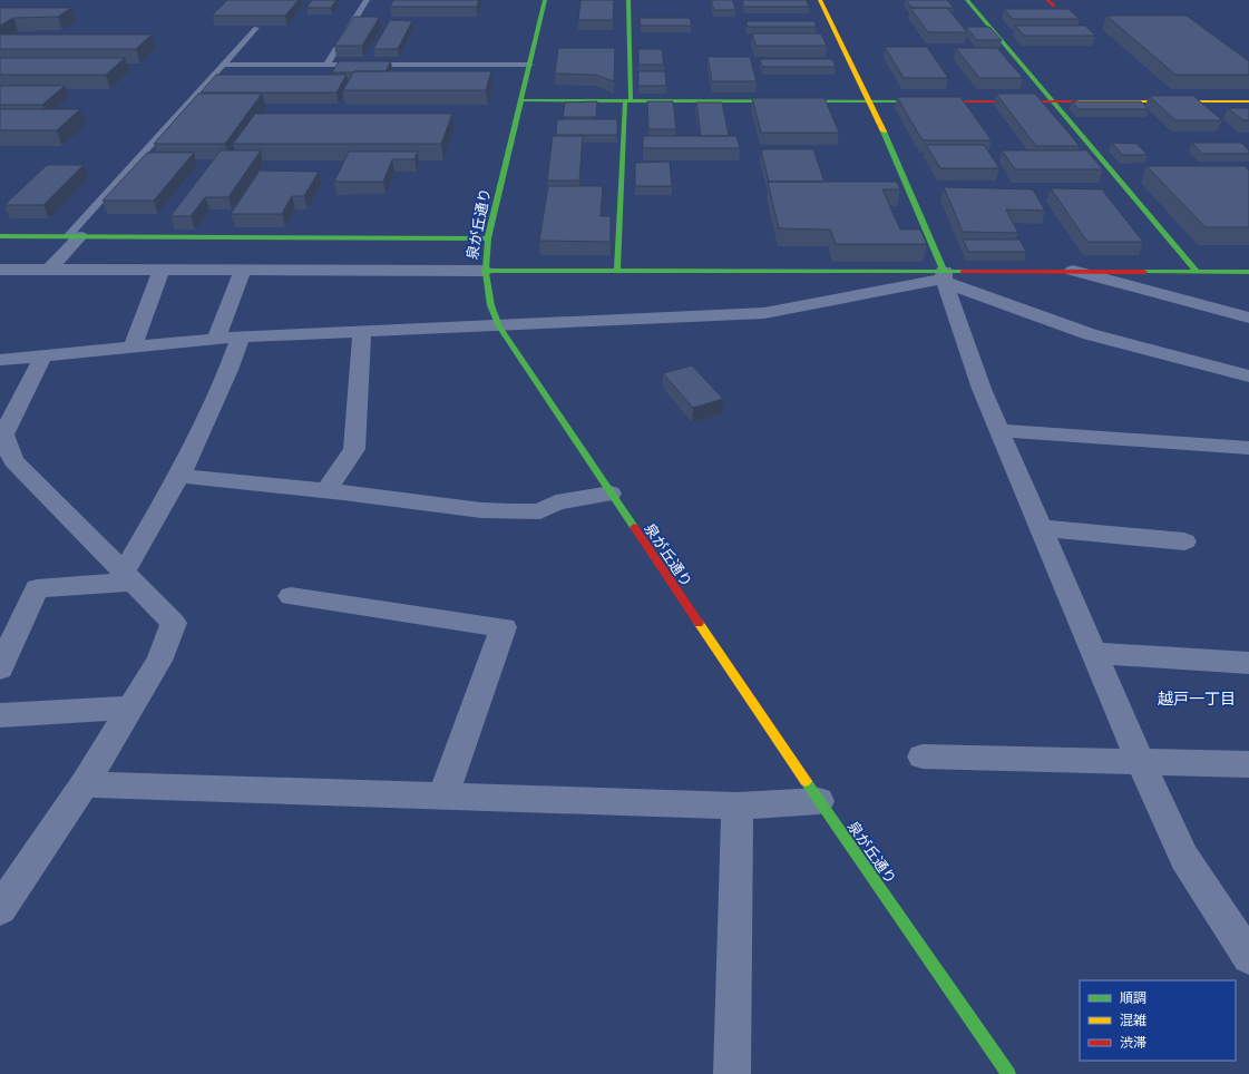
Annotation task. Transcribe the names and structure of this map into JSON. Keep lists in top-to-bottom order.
{
  "streets": {
    "street": ["泉が丘通り"]
  },
  "districts": ["越戸一丁目"],
  "legend": ["順調", "混雑", "渋滞"]
}
